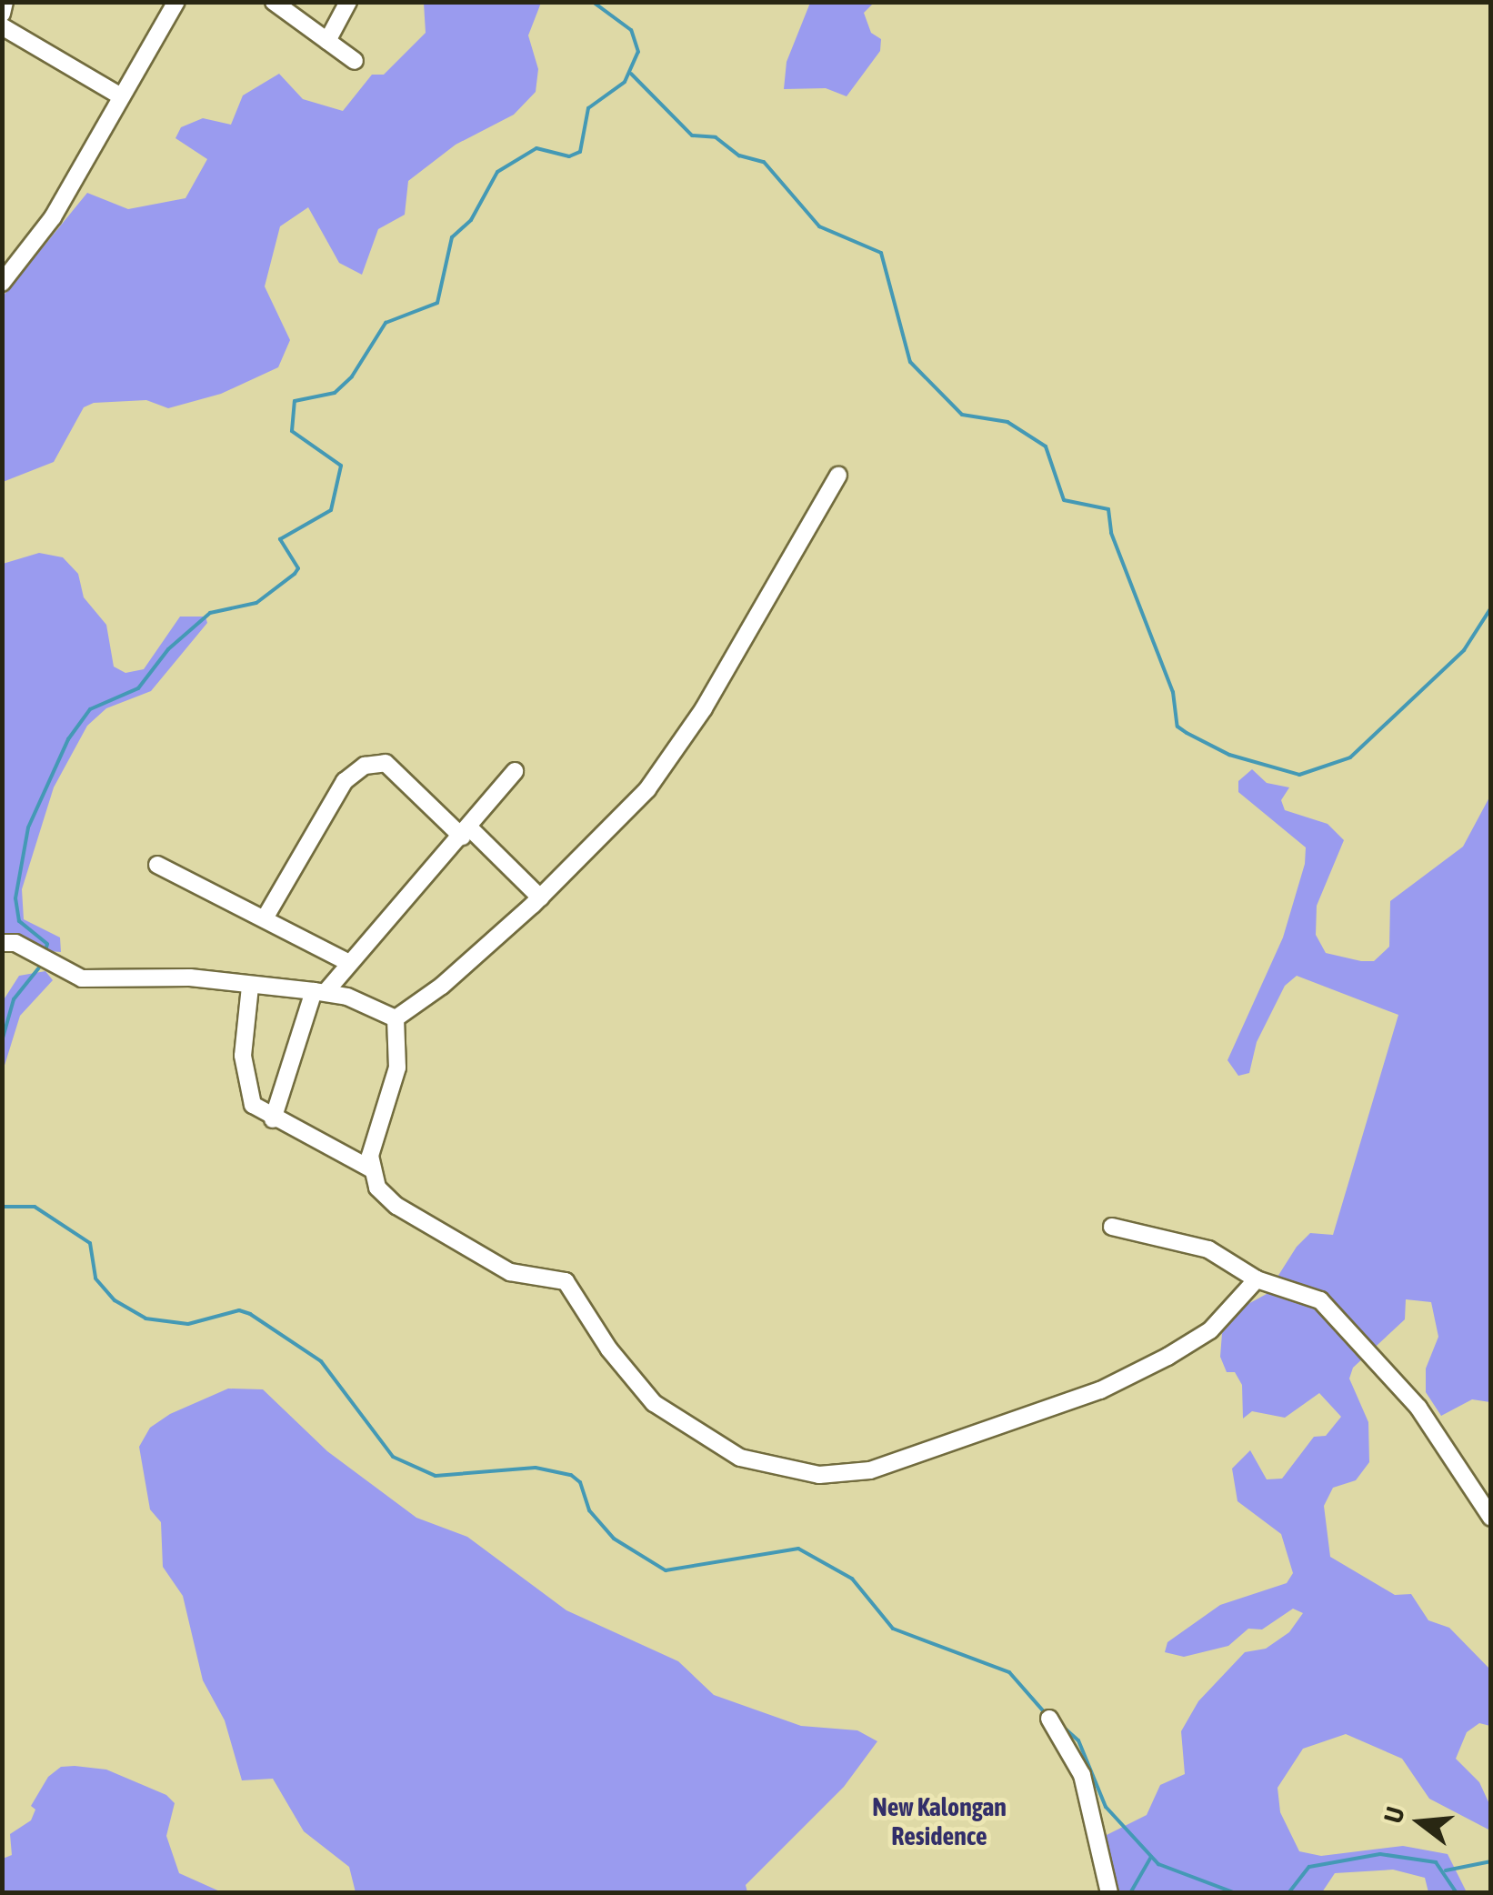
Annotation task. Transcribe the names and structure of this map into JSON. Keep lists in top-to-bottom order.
{
  "districts": ["New Kalongan Residence"],
  "north": "left"
}
